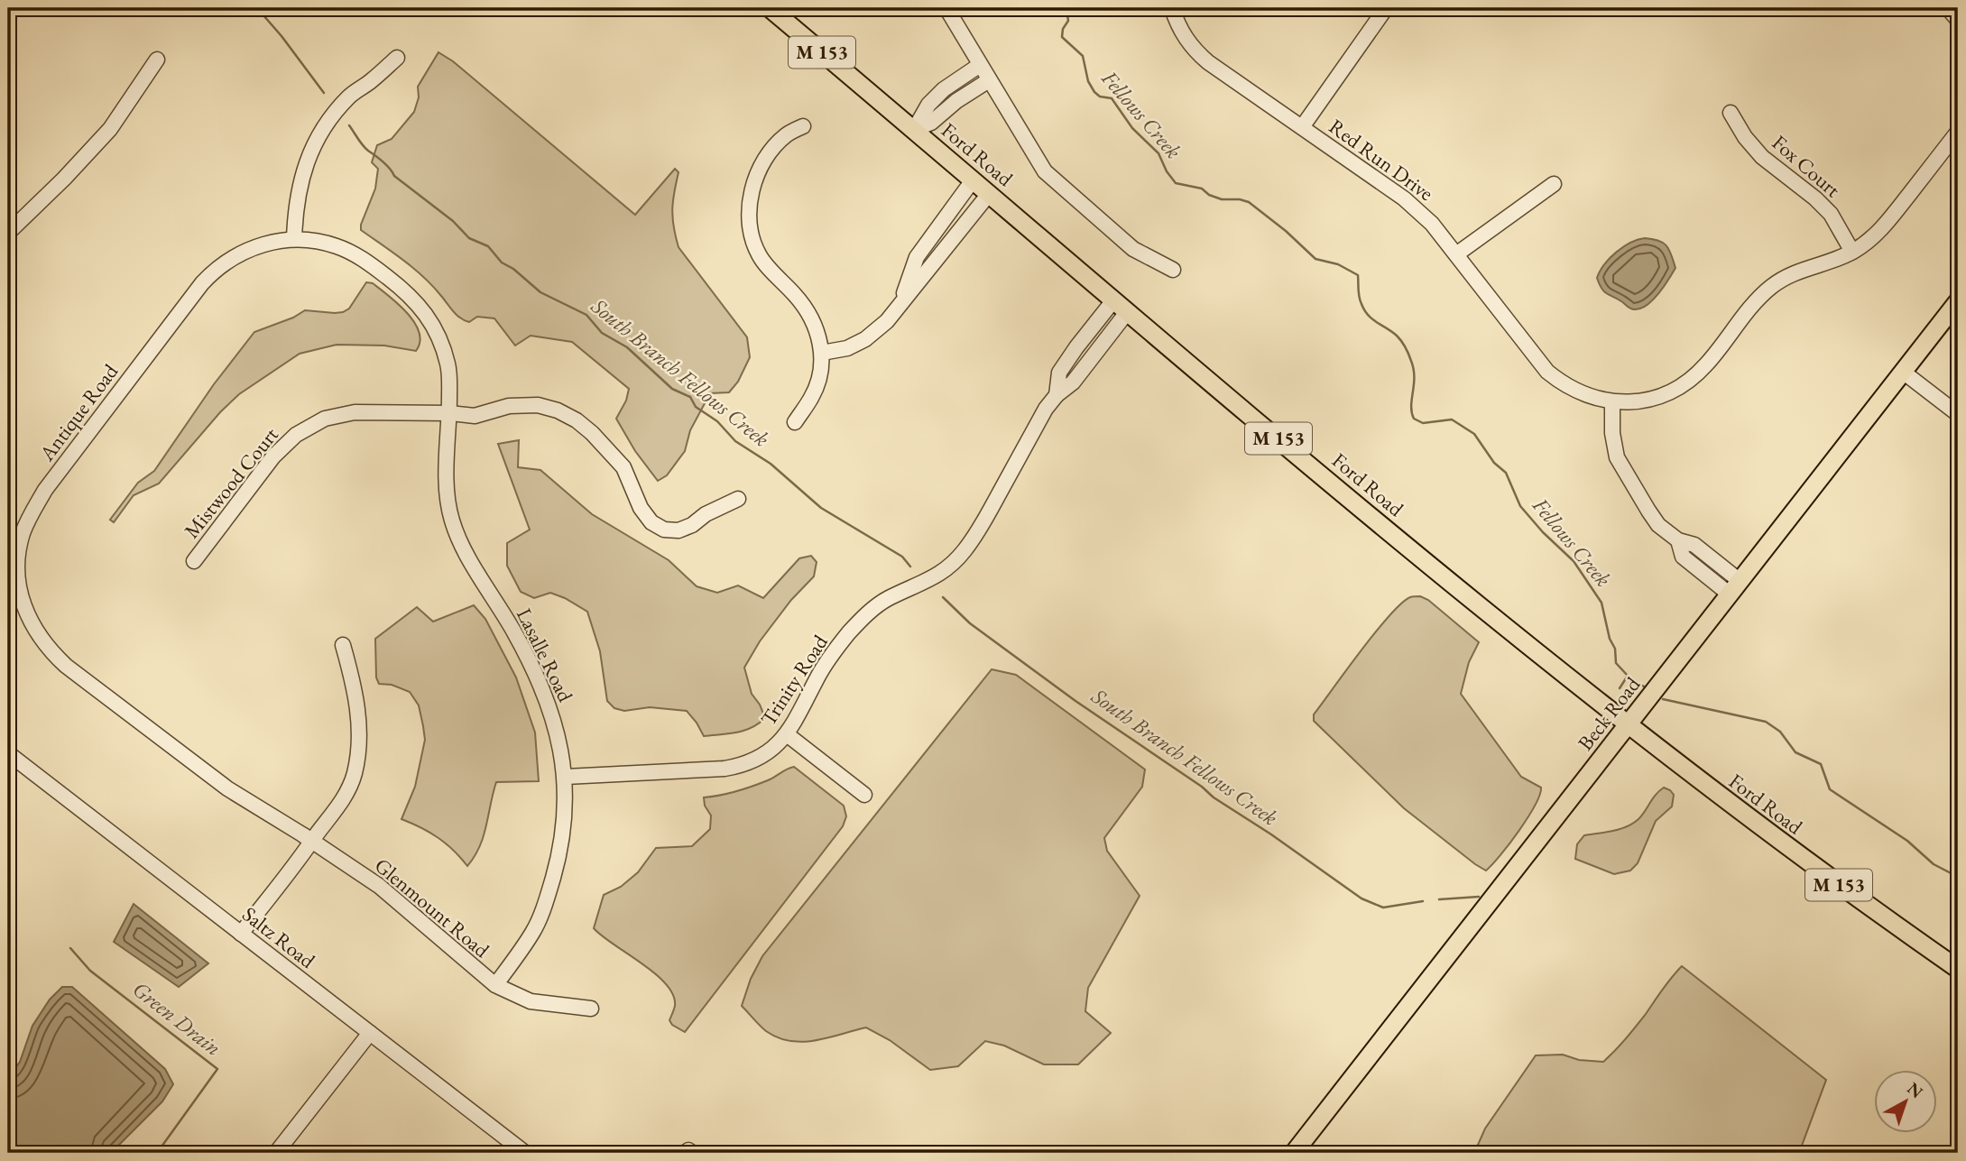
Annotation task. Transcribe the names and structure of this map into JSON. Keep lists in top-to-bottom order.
{
  "streets": {
    "main road": ["M 153", "Ford Road", "Beck Road"],
    "street": [
      "Red Run Drive",
      "Fox Court",
      "Antique Road",
      "Mistwood Court",
      "Lasalle Road",
      "Trinity Road",
      "Glenmount Road",
      "Saltz Road"
    ]
  },
  "crossings": [
    ["Ford Road", "Trinity Road"],
    ["Ford Road", "Beck Road"],
    ["Red Run Drive", "Fox Court"],
    ["Antique Road", "Mistwood Court"],
    ["Antique Road", "Lasalle Road"],
    ["Antique Road", "Glenmount Road"],
    ["Mistwood Court", "Lasalle Road"],
    ["Lasalle Road", "Trinity Road"],
    ["Lasalle Road", "Glenmount Road"]
  ],
  "water": ["Fellows Creek", "South Branch Fellows Creek", "Green Drain"],
  "north": "top right"
}
